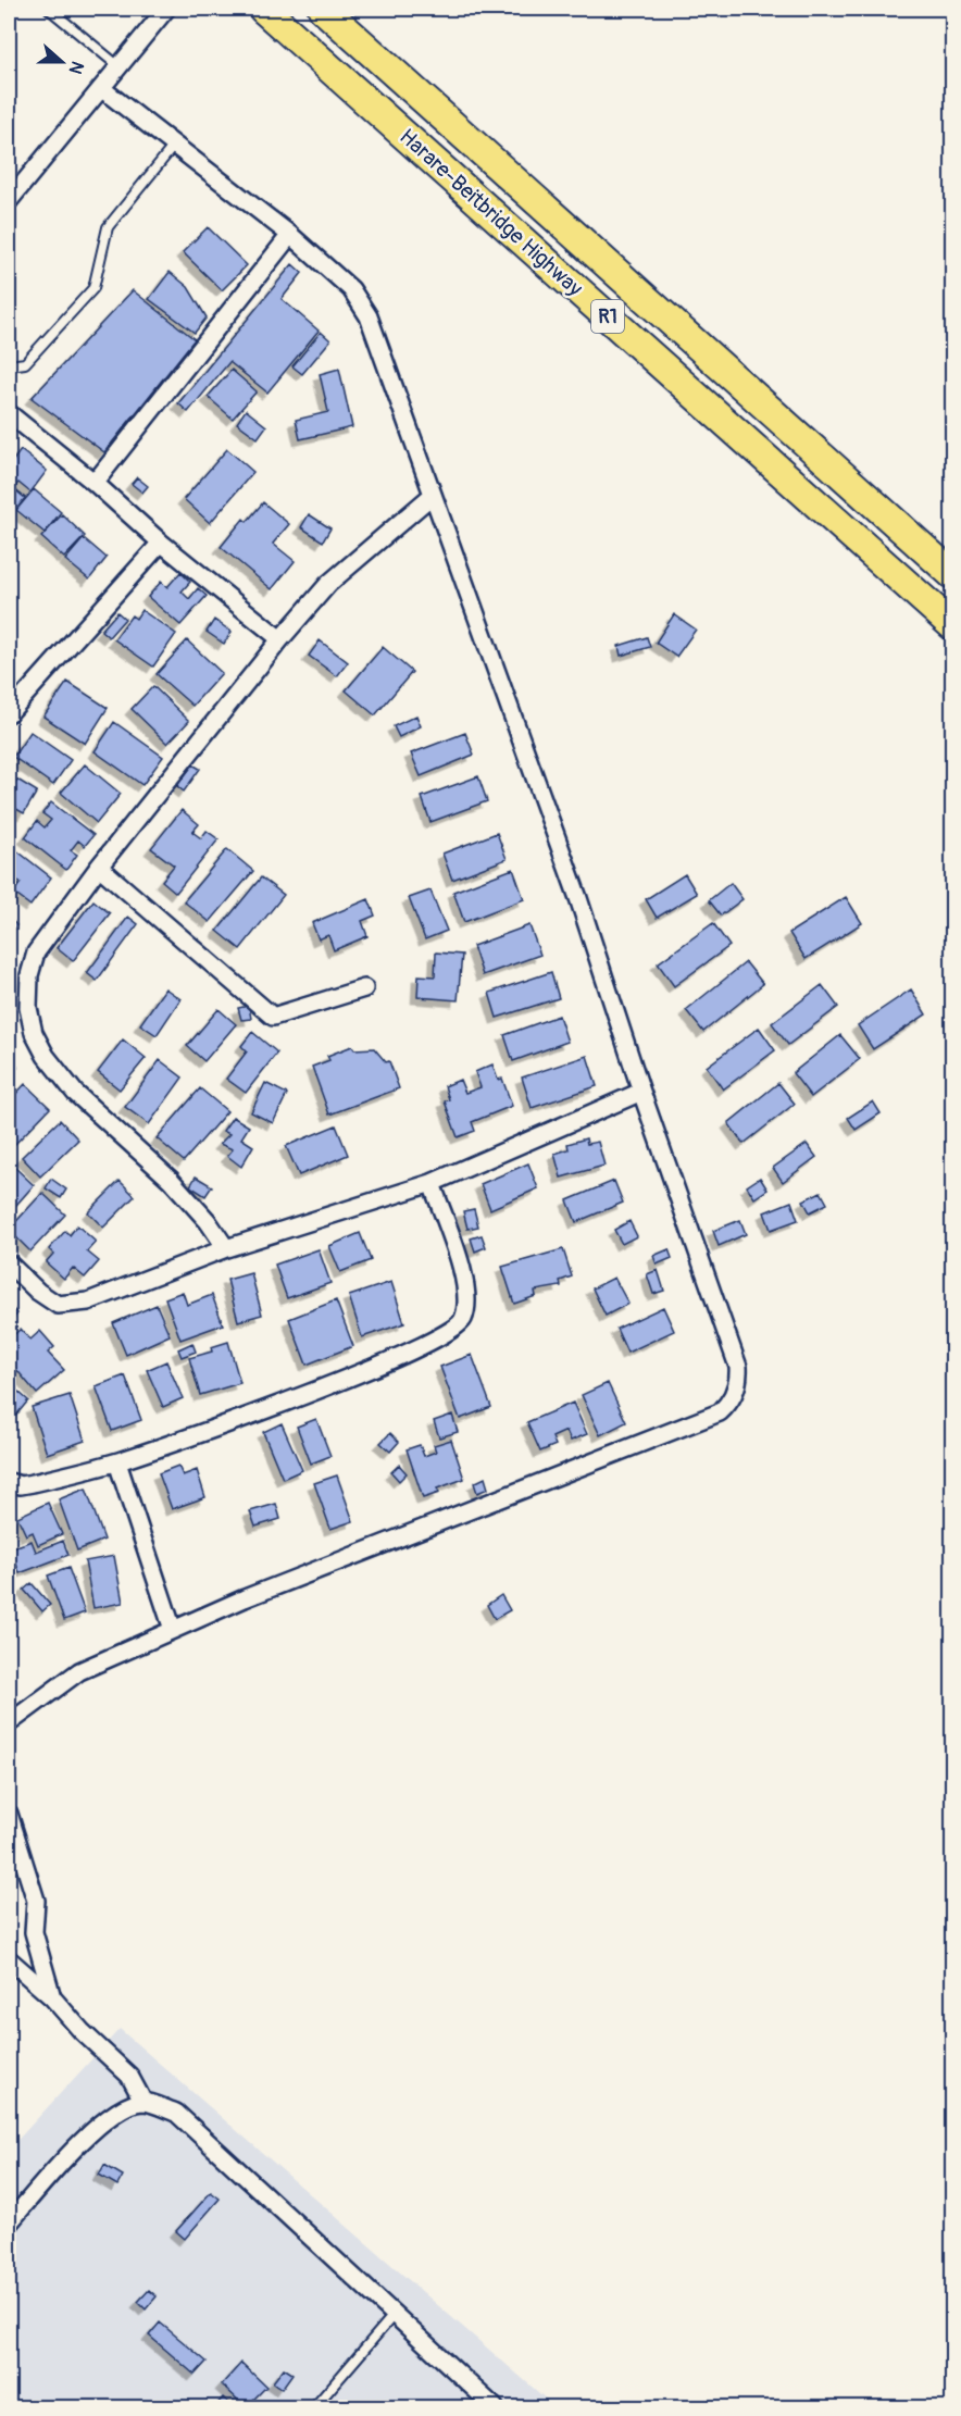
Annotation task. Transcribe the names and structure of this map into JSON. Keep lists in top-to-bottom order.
{
  "streets": {
    "highway": ["Harare-Beitbridge Highway", "R1"]
  },
  "north": "right"
}
